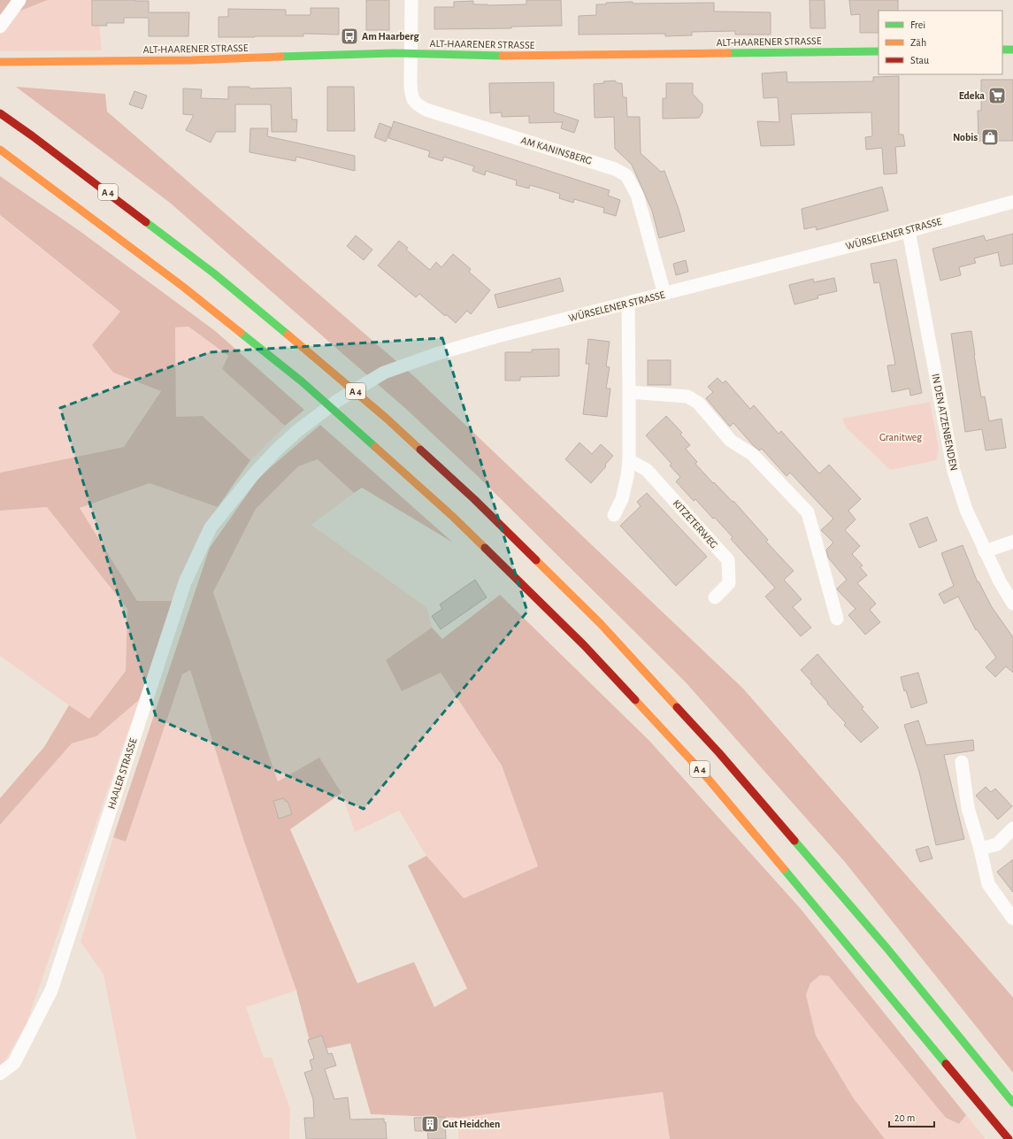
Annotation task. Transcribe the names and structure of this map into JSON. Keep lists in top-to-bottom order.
{
  "streets": {
    "main road": ["ALT-HAARENER STRASSE", "A 4"],
    "street": [
      "AM KANINSBERG",
      "WÜRSELENER STRASSE",
      "IN DEN ATZENBENDEN",
      "KITZETERWEG",
      "HAALER STRASSE"
    ]
  },
  "crossings": [
    ["ALT-HAARENER STRASSE", "AM KANINSBERG"],
    ["AM KANINSBERG", "WÜRSELENER STRASSE"],
    ["WÜRSELENER STRASSE", "IN DEN ATZENBENDEN"],
    ["WÜRSELENER STRASSE", "HAALER STRASSE"]
  ],
  "parks": ["Granitweg"],
  "places": {
    "bus stop": ["Am Haarberg"],
    "supermarket": ["Edeka"],
    "shop": ["Nobis"],
    "building": ["Gut Heidchen"]
  },
  "legend": ["Frei", "Zäh", "Stau"],
  "scale_bar": "20 m"
}
